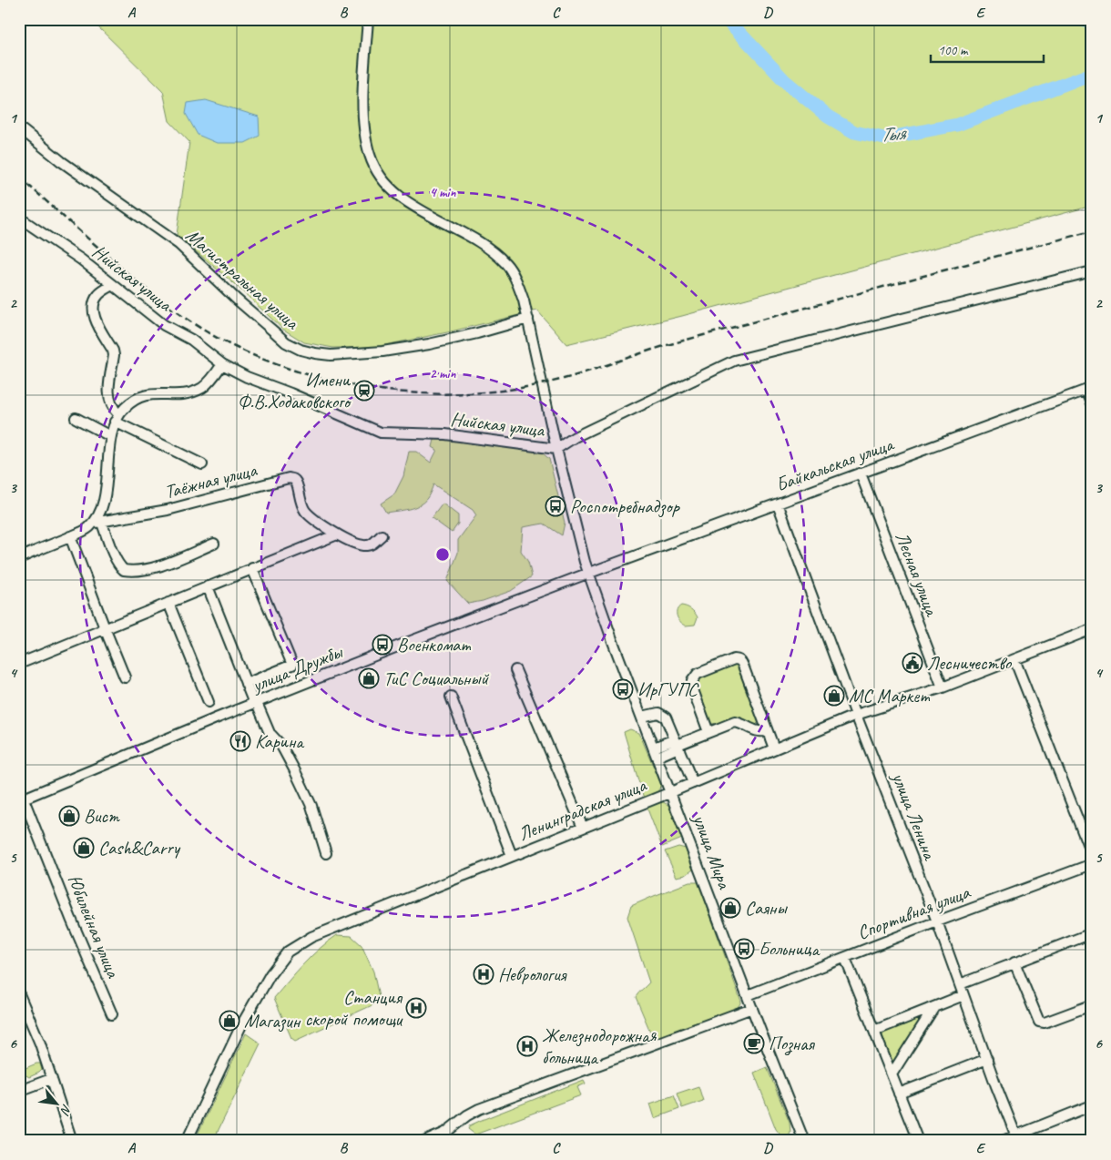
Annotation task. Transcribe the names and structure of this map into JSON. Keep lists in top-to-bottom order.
{
  "streets": {
    "street": [
      "Нийская улица",
      "Магистральная улица",
      "Байкальская улица",
      "Таёжная улица",
      "Лесная улица",
      "улица Дружбы",
      "Ленинградская улица",
      "улица Ленина",
      "улица Мира",
      "Спортивная улица",
      "Юбилейная улица"
    ]
  },
  "crossings": [
    ["Нийская улица", "улица Мира"],
    ["Магистральная улица", "улица Мира"],
    ["Байкальская улица", "Лесная улица"],
    ["Байкальская улица", "улица Дружбы"],
    ["Байкальская улица", "улица Ленина"],
    ["Байкальская улица", "улица Мира"],
    ["Лесная улица", "Ленинградская улица"],
    ["улица Дружбы", "улица Мира"],
    ["улица Дружбы", "Юбилейная улица"],
    ["Ленинградская улица", "улица Ленина"],
    ["Ленинградская улица", "улица Мира"],
    ["улица Ленина", "Спортивная улица"],
    ["улица Мира", "Спортивная улица"]
  ],
  "water": ["Тыя"],
  "places": {
    "station": ["Имени Ф.В.Ходаковского"],
    "bus stop": [
      "Роспотребнадзор",
      "Военкомат",
      "ИрГУПС",
      "Больница"
    ],
    "public building": ["Лесничество"],
    "shop": [
      "ТиС Социальный",
      "МС Маркет",
      "Вист",
      "Cash&Carry",
      "Саяны",
      "Магазин"
    ],
    "restaurant": ["Карина"],
    "hospital": ["Неврология", "Станция скорой помощи", "Железнодорожная больница"],
    "cafe": ["Позная"]
  },
  "scale_bar": "100 m",
  "north": "bottom right",
  "grid": {
    "columns": [
      "A",
      "B",
      "C",
      "D",
      "E"
    ],
    "rows": [
      "1",
      "2",
      "3",
      "4",
      "5",
      "6"
    ]
  },
  "rings": ["4 min", "2 min"]
}
